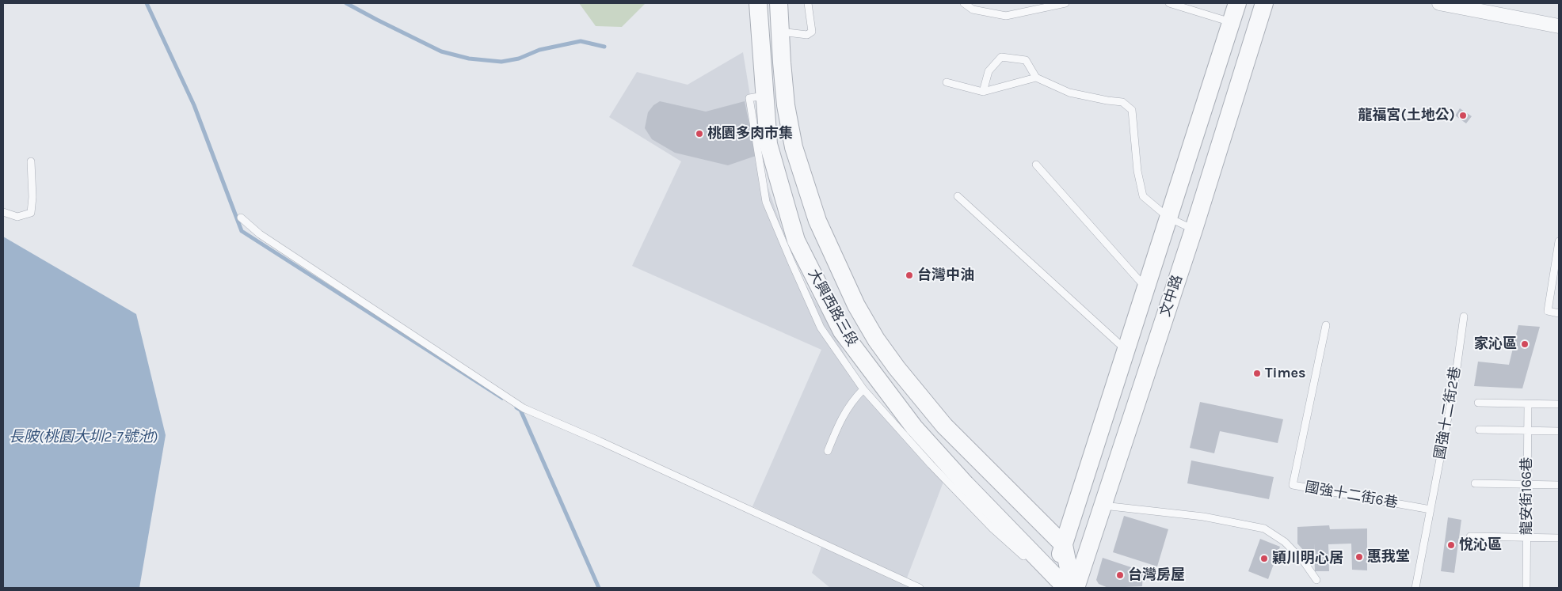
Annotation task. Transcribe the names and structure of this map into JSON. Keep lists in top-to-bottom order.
{
  "streets": {
    "street": ["文中路", "大興西路三段"],
    "lane": ["國強十二街2巷", "國強十二街6巷", "龍安街166巷"]
  },
  "crossings": [
    ["文中路", "大興西路三段"],
    ["國強十二街2巷", "國強十二街6巷"]
  ],
  "water": ["長陂(桃園大圳2-7號池)"],
  "places": [
    "龍福宮(土地公)",
    "桃園多肉市集",
    "台灣中油",
    "家沁區",
    "Times",
    "悅沁區",
    "惠我堂",
    "穎川明心居",
    "台灣房屋"
  ]
}
